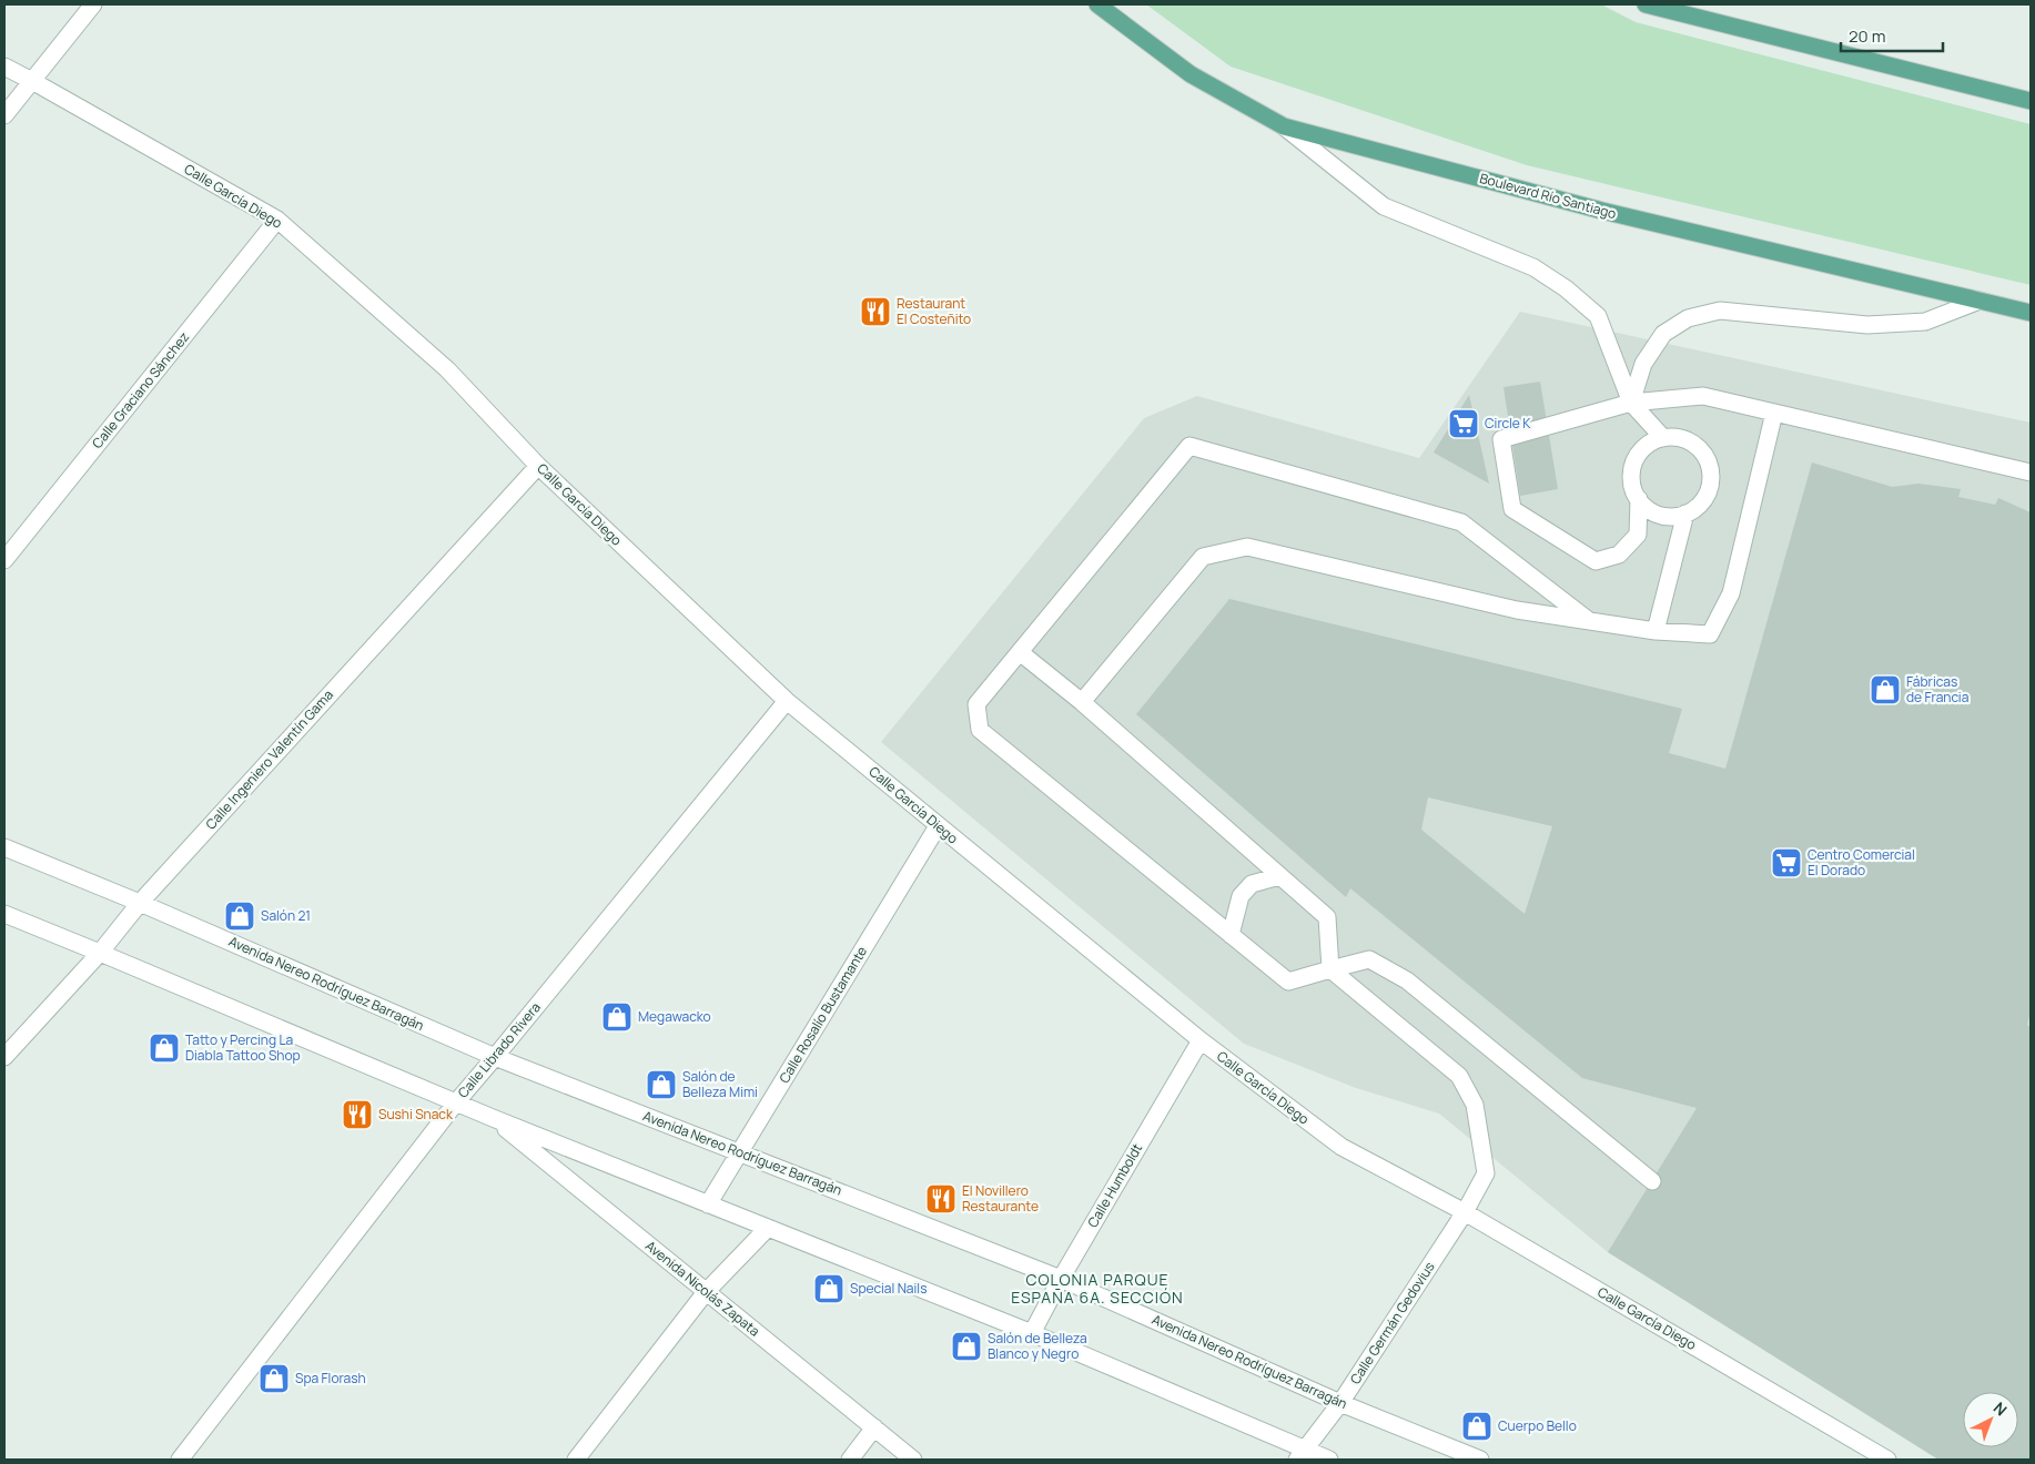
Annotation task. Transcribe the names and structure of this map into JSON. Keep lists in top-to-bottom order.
{
  "streets": {
    "main road": ["Boulevard Río Santiago"],
    "street": [
      "Calle García Diego",
      "Calle Graciano Sánchez",
      "Calle Ingeniero Valentín Gama",
      "Avenida Nereo Rodríguez Barragán",
      "Calle Rosalío Bustamante",
      "Calle Librado Rivera",
      "Calle Humboldt",
      "Avenida Nicolás Zapata",
      "Calle Germán Gedovius"
    ]
  },
  "crossings": [
    ["Calle García Diego", "Calle Graciano Sánchez"],
    ["Calle García Diego", "Calle Ingeniero Valentín Gama"],
    ["Calle García Diego", "Calle Rosalío Bustamante"],
    ["Calle García Diego", "Calle Librado Rivera"],
    ["Calle García Diego", "Calle Humboldt"],
    ["Calle García Diego", "Calle Germán Gedovius"],
    ["Calle Ingeniero Valentín Gama", "Avenida Nereo Rodríguez Barragán"],
    ["Avenida Nereo Rodríguez Barragán", "Calle Rosalío Bustamante"],
    ["Avenida Nereo Rodríguez Barragán", "Calle Librado Rivera"],
    ["Avenida Nereo Rodríguez Barragán", "Calle Humboldt"],
    ["Avenida Nereo Rodríguez Barragán", "Calle Germán Gedovius"]
  ],
  "districts": ["COLONIA PARQUE ESPAÑA 6A. SECCIÓN"],
  "places": {
    "restaurant": ["Restaurant El Costeñito", "Sushi Snack", "El Novillero Restaurante"],
    "supermarket": ["Circle K", "Centro Comercial El Dorado"],
    "shop": [
      "Fábricas de Francia",
      "Salón 21",
      "Megawacko",
      "Tatto y Percing La Diabla Tattoo Shop",
      "Salón de Belleza Mimi",
      "Special Nails",
      "Salón de Belleza Blanco y Negro",
      "Spa Florash",
      "Cuerpo Bello"
    ]
  },
  "scale_bar": "20 m",
  "north": "top right"
}
